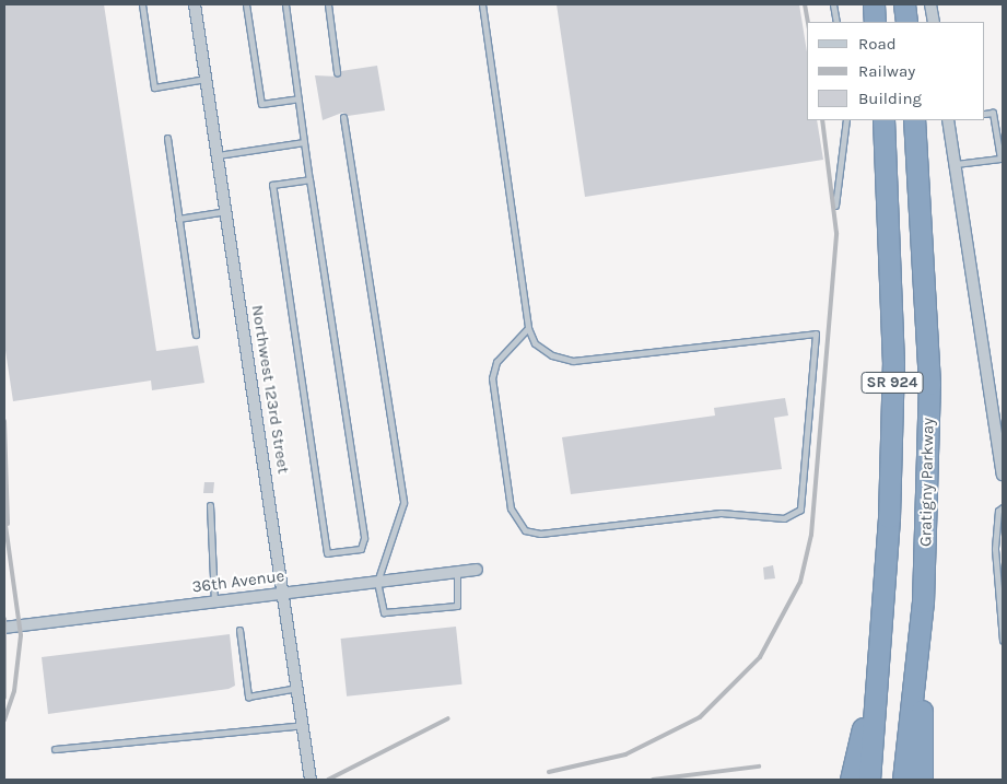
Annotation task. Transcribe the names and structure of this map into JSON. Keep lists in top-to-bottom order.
{
  "streets": {
    "highway": ["SR 924", "Gratigny Parkway"],
    "street": ["Northwest 123rd Street", "36th Avenue"]
  },
  "crossings": [
    ["Northwest 123rd Street", "36th Avenue"]
  ],
  "legend": ["Road", "Railway", "Building"]
}
